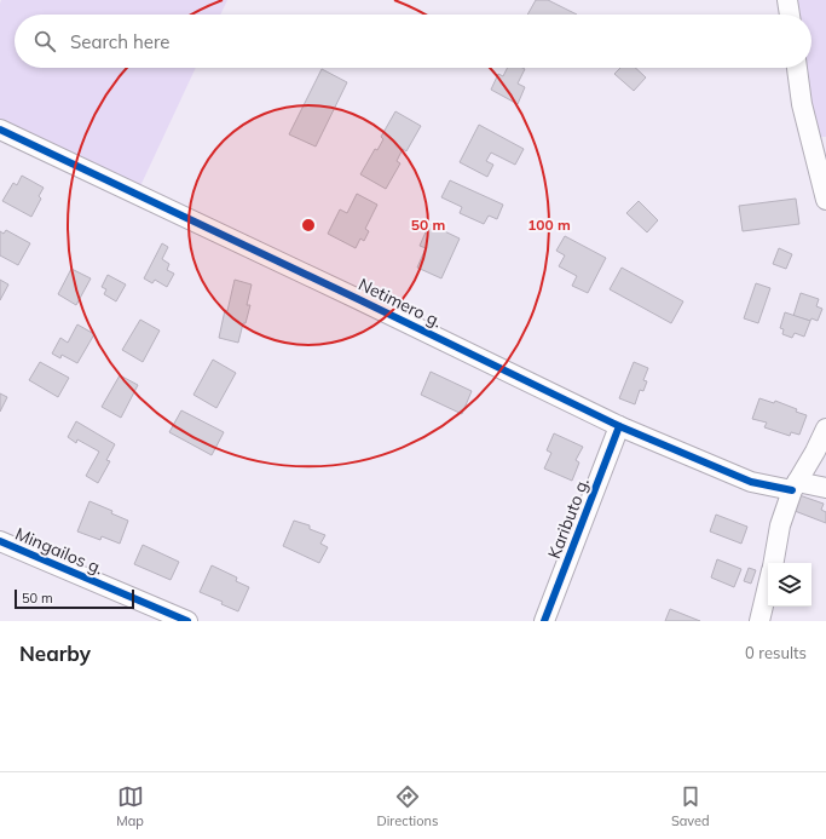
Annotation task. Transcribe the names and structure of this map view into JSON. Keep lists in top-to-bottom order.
{
  "streets": {
    "street": ["Netimero g.", "Kaributo g.", "Mingailos g."]
  },
  "crossings": [
    ["Netimero g.", "Kaributo g."]
  ],
  "scale_bar": "50 m",
  "page": {
    "search": "Search here",
    "scale": "50 m",
    "heading": ["Nearby", "0 results"],
    "nav": ["Map", "Directions", "Saved"]
  },
  "rings": ["50 m", "100 m"]
}
